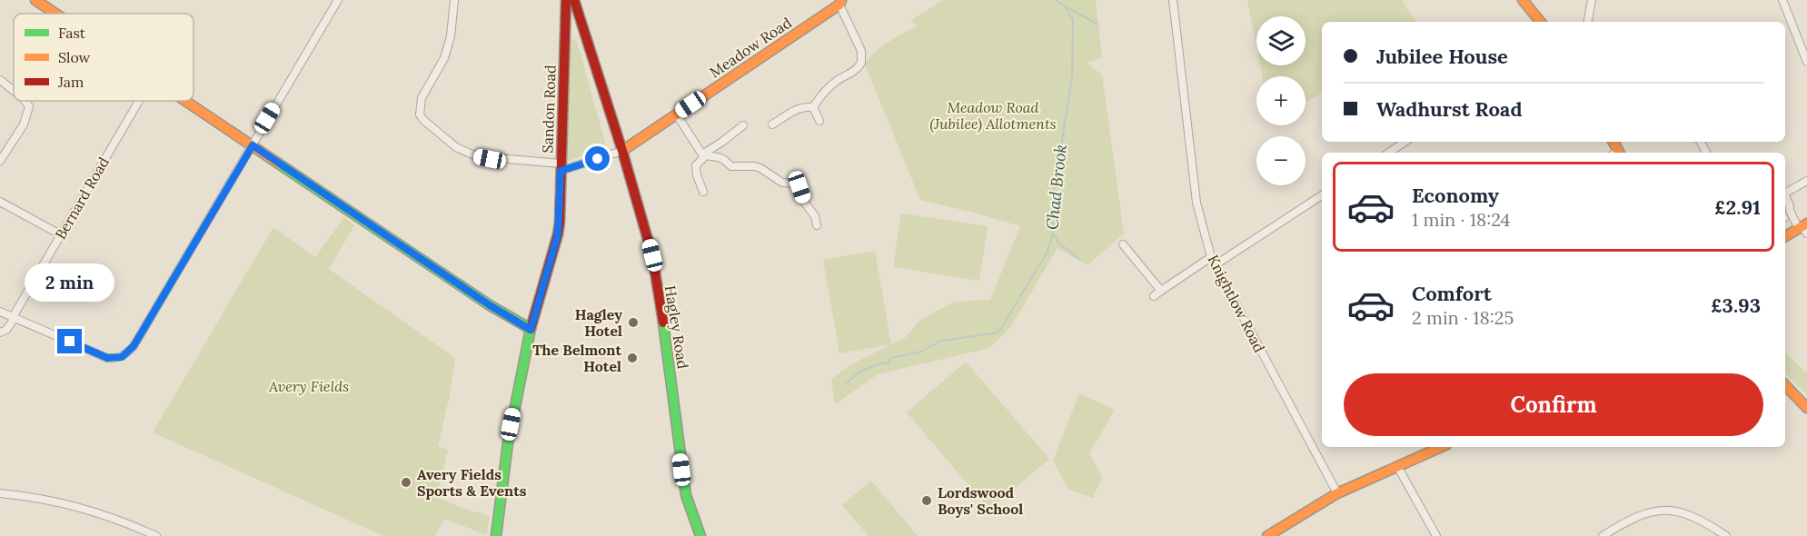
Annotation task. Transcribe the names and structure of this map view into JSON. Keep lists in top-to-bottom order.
{
  "streets": {
    "main road": ["Meadow Road", "Sandon Road", "Hagley Road"],
    "street": ["Bernard Road", "Knightlow Road"]
  },
  "crossings": [
    ["Meadow Road", "Sandon Road"],
    ["Meadow Road", "Hagley Road"]
  ],
  "water": ["Chad Brook"],
  "parks": ["Meadow Road (Jubilee) Allotments", "Avery Fields"],
  "places": [
    "Hagley Hotel",
    "The Belmont Hotel",
    "Avery Fields Sports & Events",
    "Lordswood Boys' School"
  ],
  "legend": ["Fast", "Slow", "Jam"],
  "page": {
    "map_buttons": ["+", "−"],
    "banner": ["Jubilee House", "Wadhurst Road"],
    "list": [
      {
        "name": "Economy",
        "note": "1 min · 18:24",
        "value": "£2.91"
      },
      {
        "name": "Comfort",
        "note": "2 min · 18:25",
        "value": "£3.93"
      }
    ],
    "bubble": "2 min",
    "buttons": "Confirm"
  }
}
